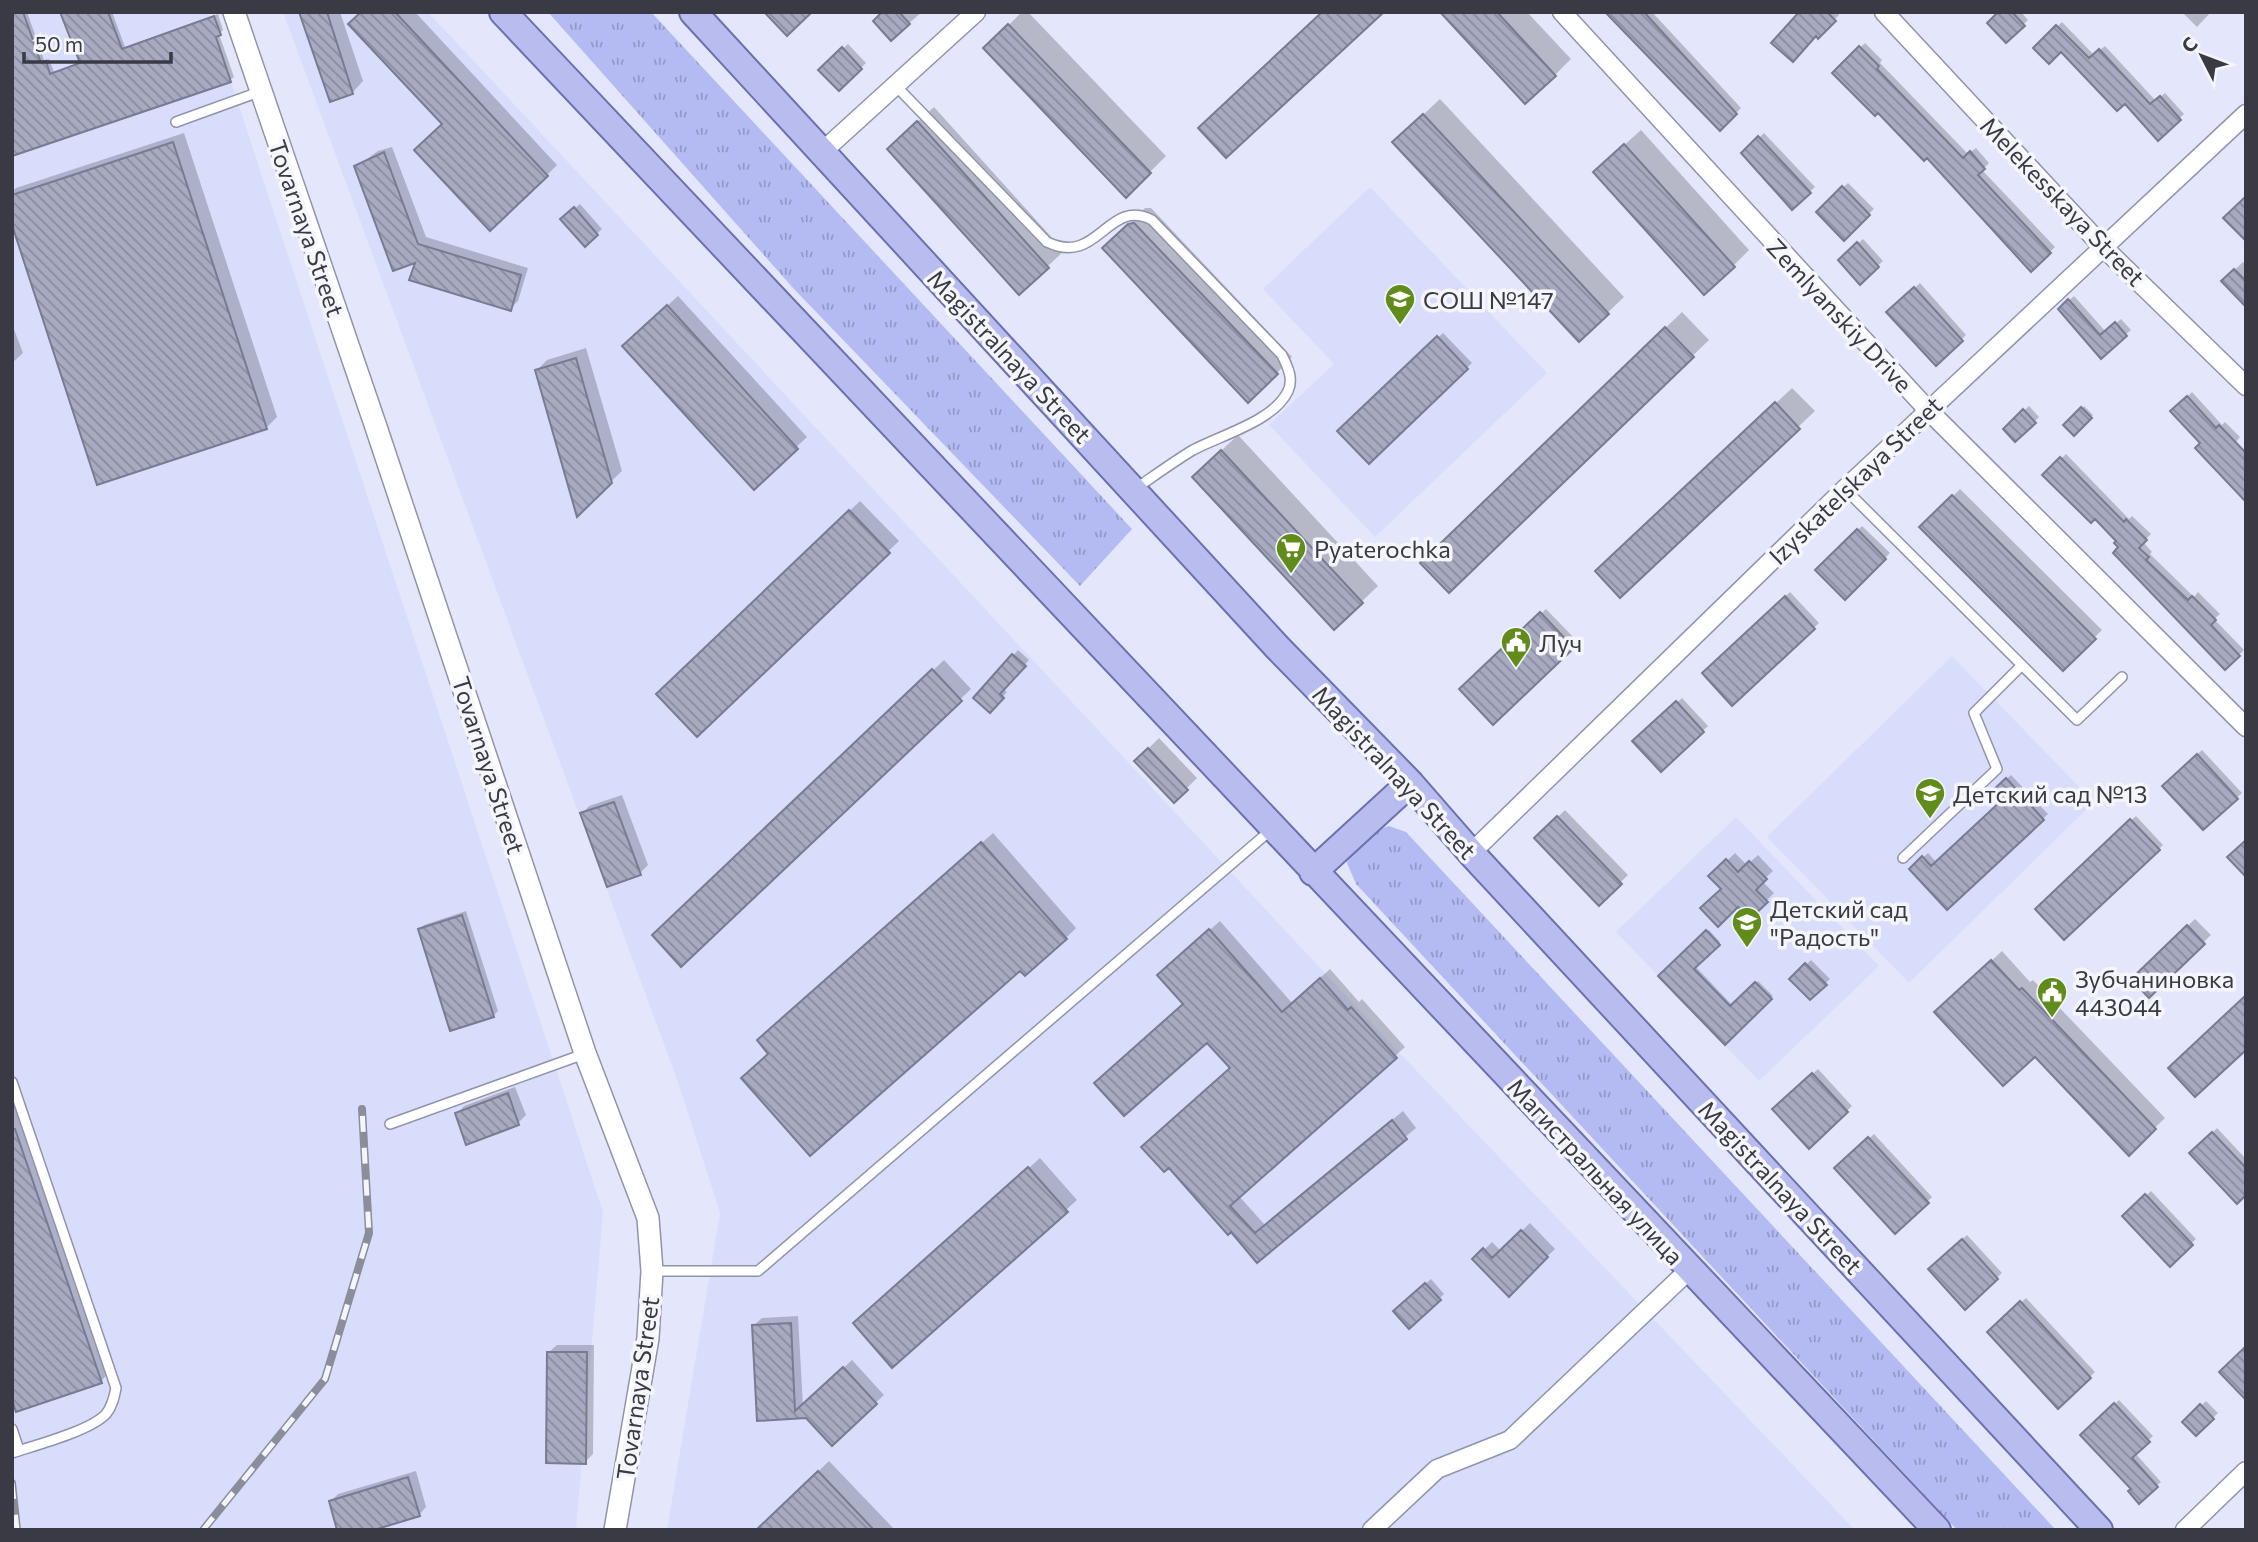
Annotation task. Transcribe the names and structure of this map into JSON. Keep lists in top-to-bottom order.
{
  "streets": {
    "main road": ["Magistralnaya Street", "Магистральная улица"],
    "street": [
      "Melekesskaya Street",
      "Tovarnaya Street",
      "Zemlyanskiy Drive",
      "Izyskatelskaya Street"
    ]
  },
  "crossings": [
    ["Melekesskaya Street", "Izyskatelskaya Street"],
    ["Zemlyanskiy Drive", "Izyskatelskaya Street"],
    ["Magistralnaya Street", "Izyskatelskaya Street"]
  ],
  "places": {
    "school or university": ["СОШ №147", "Детский сад №13", "Детский сад \"Радость\""],
    "supermarket": ["Pyaterochka"],
    "public building": ["Луч", "Зубчаниновка 443044"]
  },
  "scale_bar": "50 m",
  "north": "top left"
}
